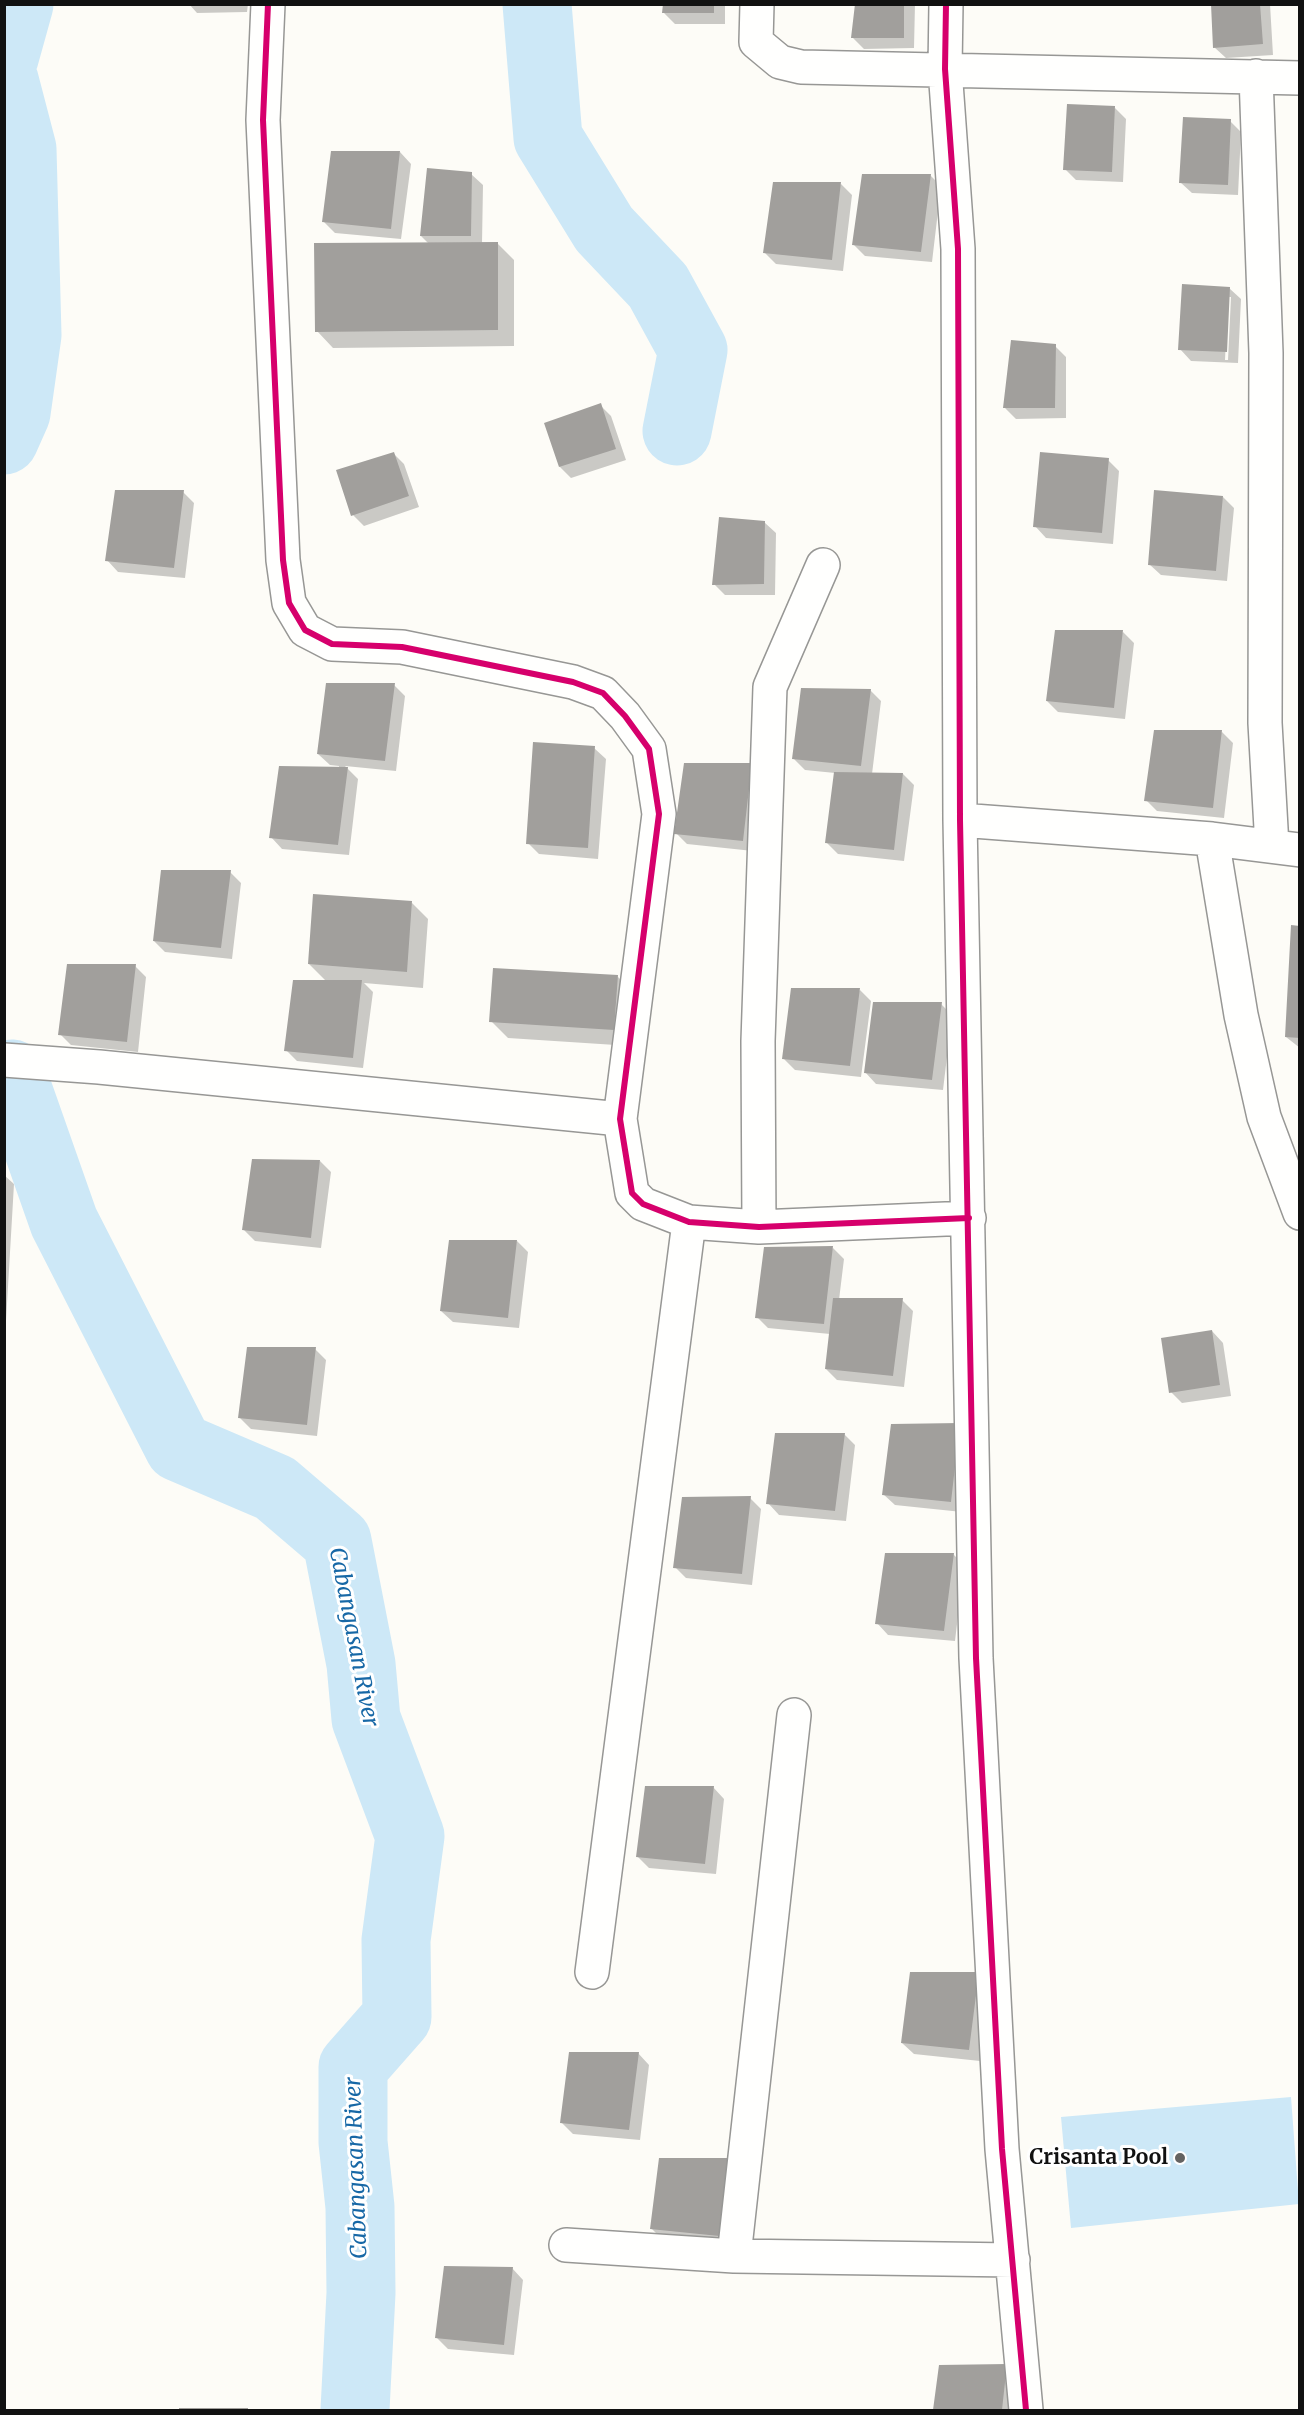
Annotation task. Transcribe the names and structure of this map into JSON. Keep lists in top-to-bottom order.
{
  "water": ["Cabangasan River"],
  "places": ["Crisanta Pool"]
}
